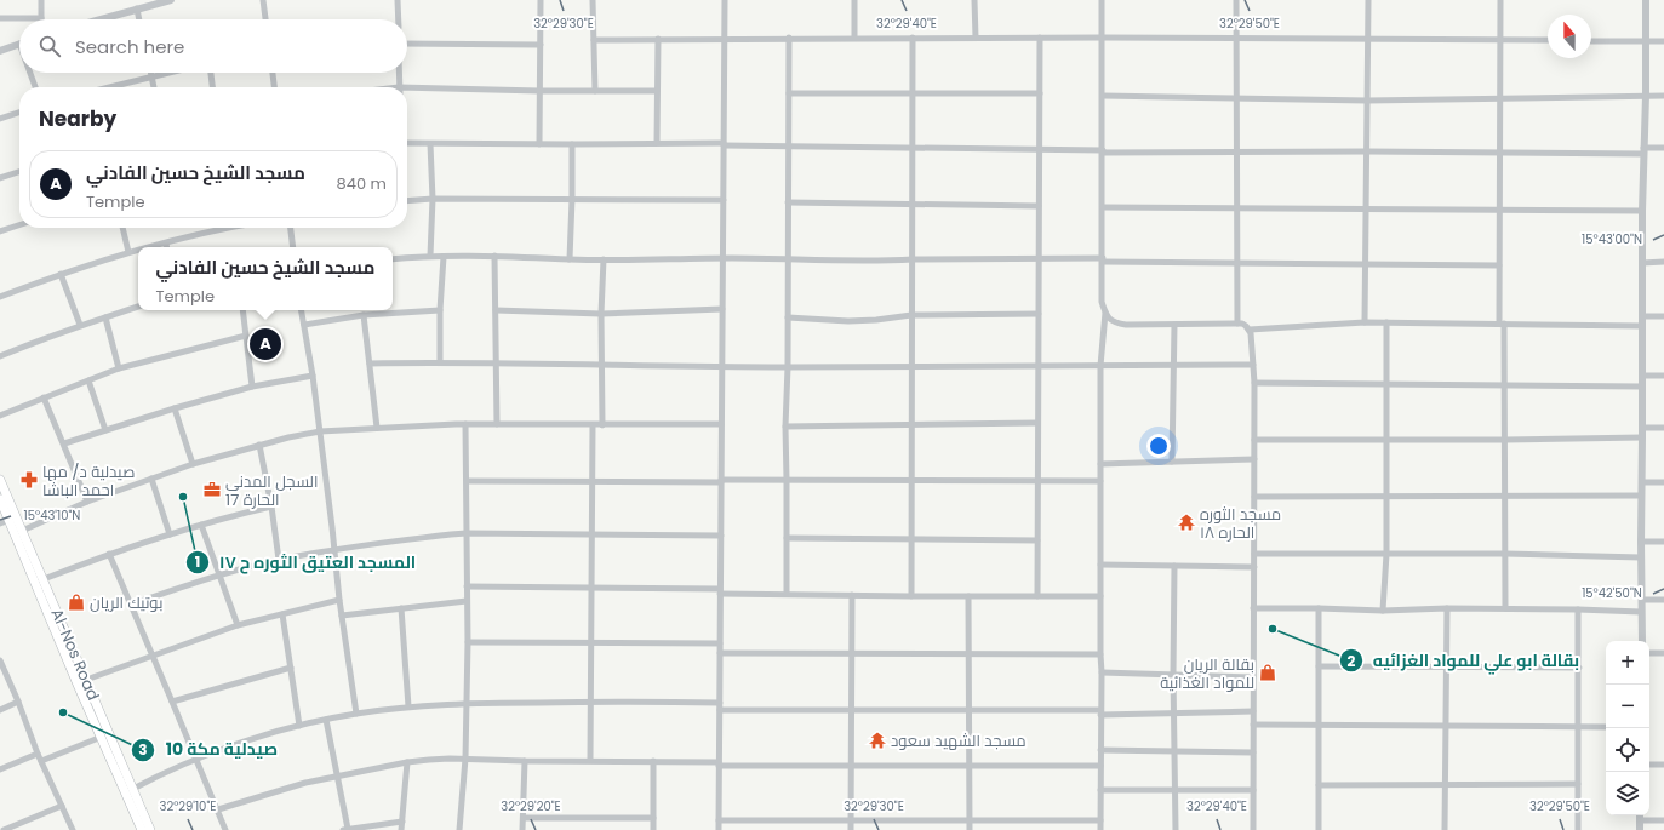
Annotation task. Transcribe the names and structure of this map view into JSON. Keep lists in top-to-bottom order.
{
  "streets": {
    "main road": ["Al-Nos Road"]
  },
  "places": {
    "pharmacy": ["صيدلية د/ مها احمد الباشا"],
    "office": ["السجل المدني الحارة 17"],
    "other": ["المسجد العتيق الثوره ح ١٧", "بقالة ابو علي للمواد الغزائيه", "صيدلية مكة 10"],
    "temple": ["مسجد الثوره الحاره ١٨", "مسجد الشهيد سعود"],
    "shop": ["بوتيك الريان", "بقالة الريان للمواد الغذائية"]
  },
  "north": "top",
  "page": {
    "search": "Search here",
    "heading": "Nearby",
    "list": [
      {
        "mark": "A",
        "name": "مسجد الشيخ حسين الفادني",
        "note": "Temple",
        "value": "840 m"
      }
    ],
    "popup": ["مسجد الشيخ حسين الفادني", "Temple"],
    "pins": "A",
    "map_buttons": ["+", "−"]
  },
  "coordinates": [
    "32°29'50\"E",
    "32°29'30\"E",
    "32°29'40\"E",
    "15°43'00\"N",
    "15°43'10\"N",
    "15°42'50\"N",
    "32°29'10\"E",
    "32°29'20\"E"
  ]
}
